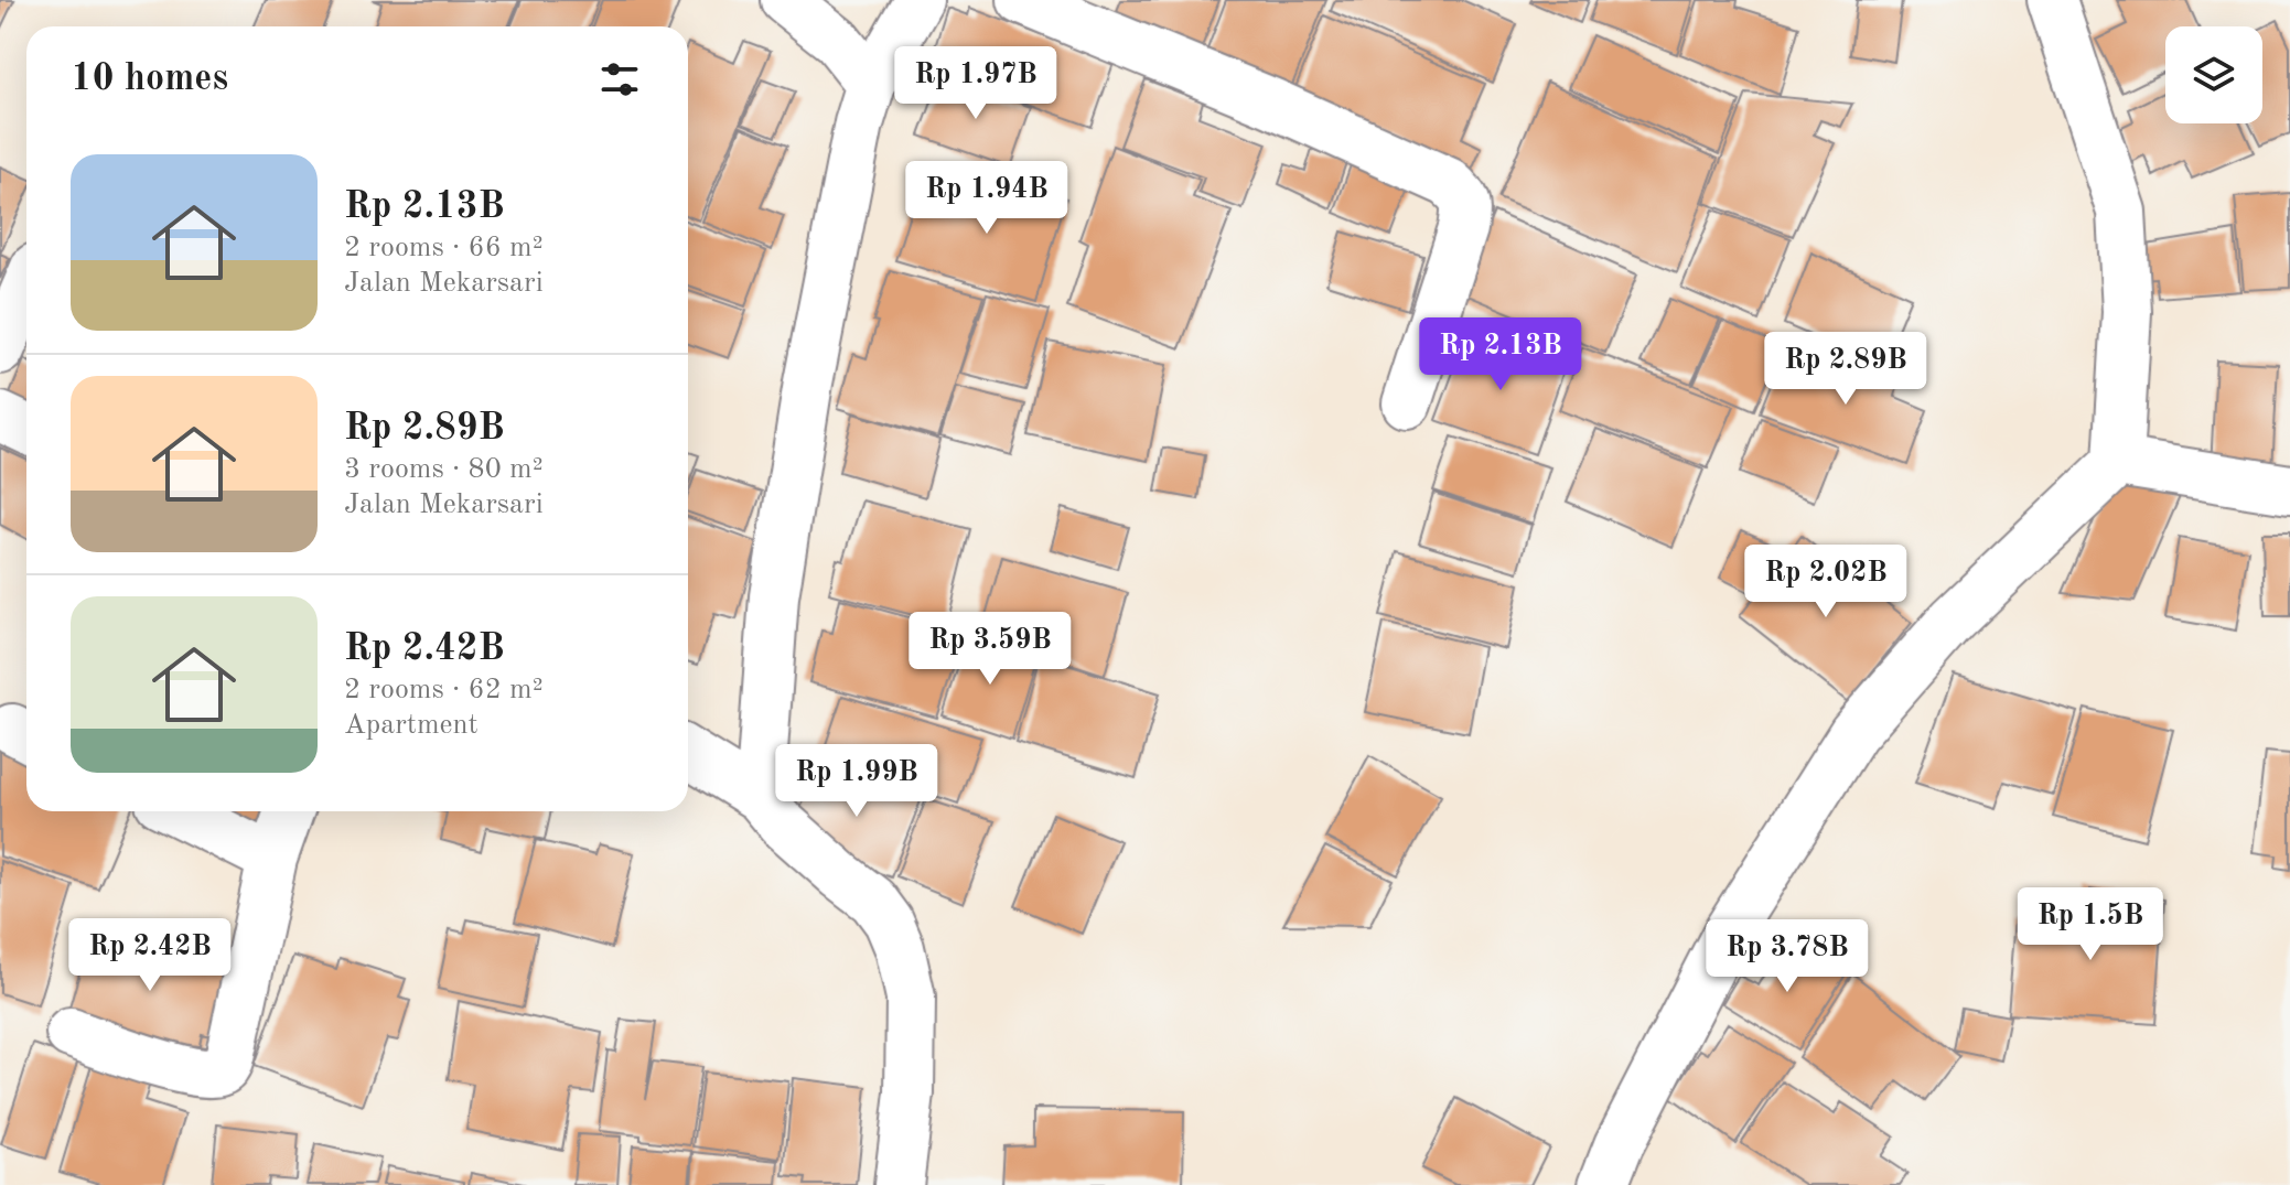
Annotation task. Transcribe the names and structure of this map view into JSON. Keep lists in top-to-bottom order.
{
  "page": {
    "heading": "10 homes",
    "price": [
      "Rp 1.97B",
      "Rp 1.94B",
      "Rp 2.13B",
      "Rp 2.89B",
      "Rp 2.02B",
      "Rp 3.59B",
      "Rp 1.99B",
      "Rp 1.5B",
      "Rp 2.42B",
      "Rp 3.78B"
    ],
    "list": [
      {
        "name": "Rp 2.13B",
        "note": "2 rooms · 66 m² · Jalan Mekarsari"
      },
      {
        "name": "Rp 2.89B",
        "note": "3 rooms · 80 m² · Jalan Mekarsari"
      },
      {
        "name": "Rp 2.42B",
        "note": "2 rooms · 62 m² · Apartment"
      }
    ]
  }
}
